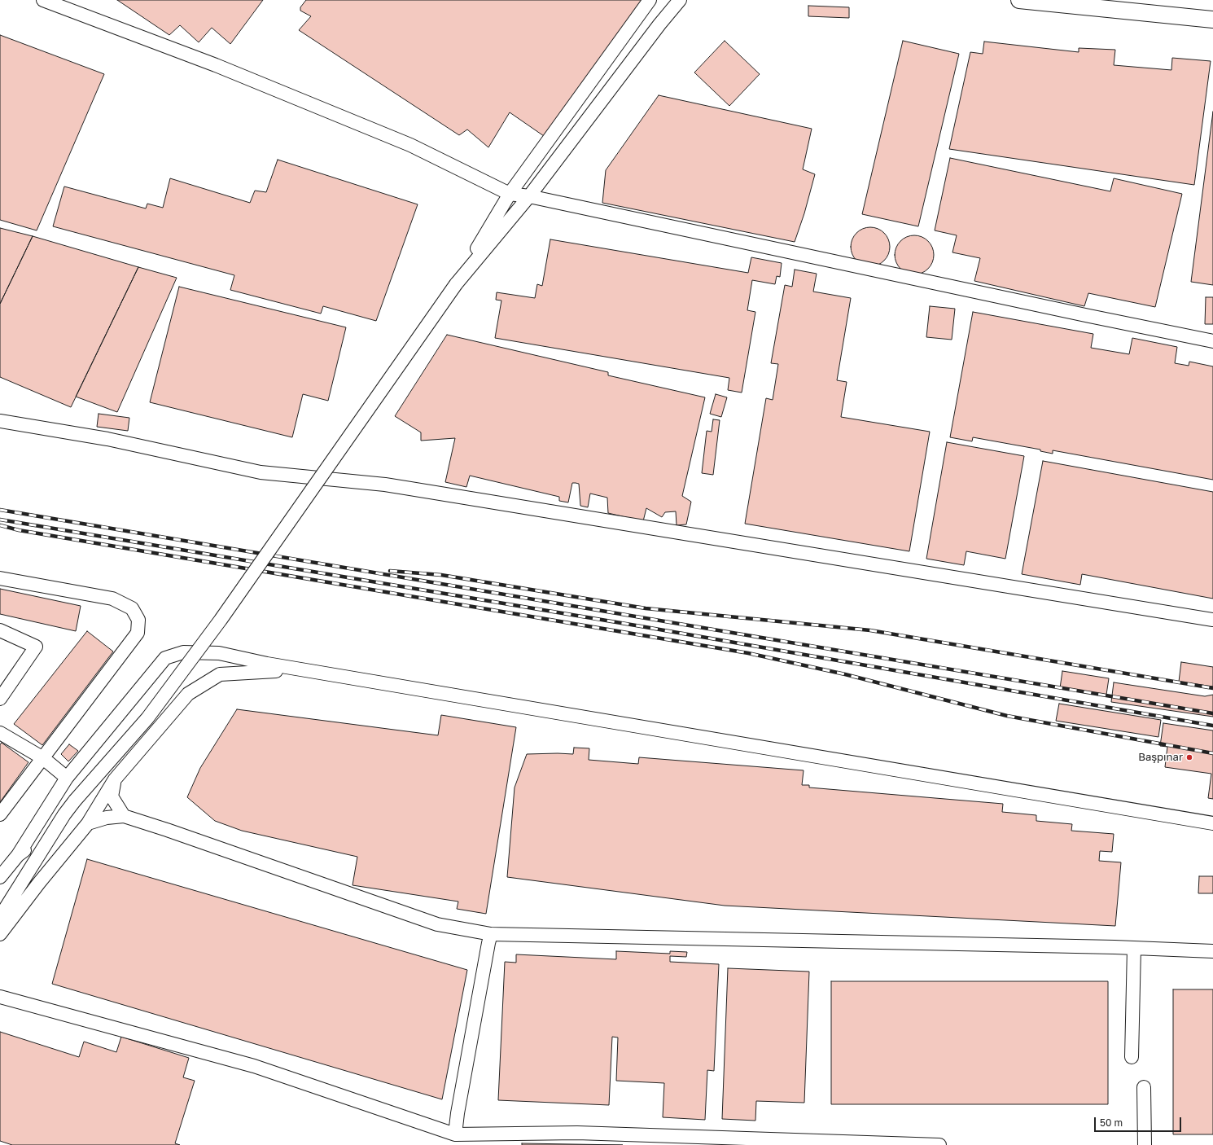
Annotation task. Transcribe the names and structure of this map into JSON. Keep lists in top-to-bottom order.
{
  "places": ["Başpınar"],
  "scale_bar": "50 m"
}
